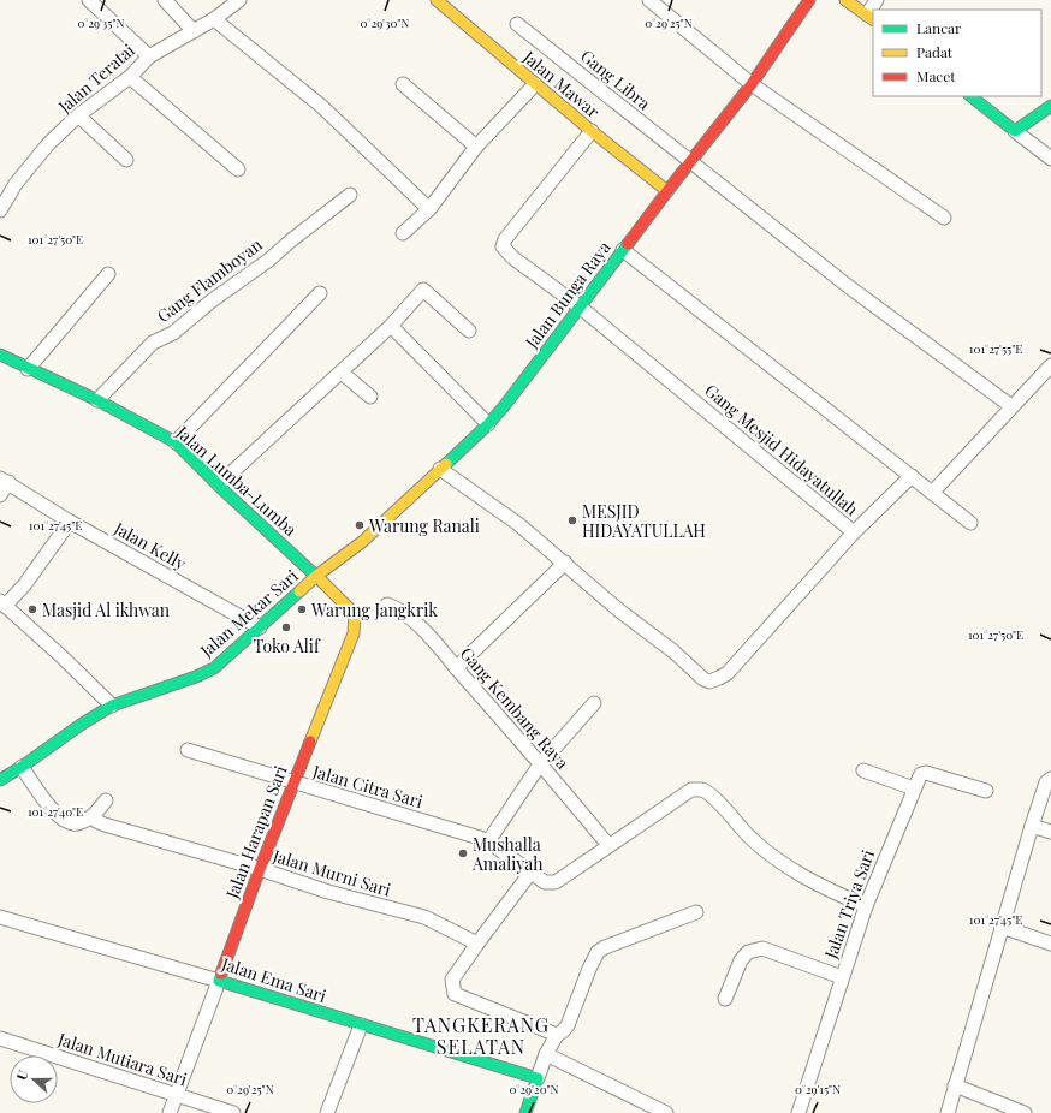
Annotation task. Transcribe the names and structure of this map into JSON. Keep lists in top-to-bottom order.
{
  "streets": {
    "street": [
      "Jalan Teratai",
      "Gang Libra",
      "Jalan Mawar",
      "Gang Flamboyan",
      "Jalan Bunga Raya",
      "Gang Mesjid Hidayatullah",
      "Jalan Lumba-Lumba",
      "Jalan Kelly",
      "Jalan Mekar Sari",
      "Gang Kembang Raya",
      "Jalan Citra Sari",
      "Jalan Harapan Sari",
      "Jalan Murni Sari",
      "Jalan Triya Sari",
      "Jalan Ema Sari",
      "Jalan Mutiara Sari"
    ]
  },
  "crossings": [
    ["Gang Libra", "Jalan Bunga Raya"],
    ["Jalan Mawar", "Jalan Bunga Raya"],
    ["Jalan Mawar", "Gang Mesjid Hidayatullah"],
    ["Gang Flamboyan", "Jalan Lumba-Lumba"],
    ["Jalan Bunga Raya", "Gang Mesjid Hidayatullah"],
    ["Jalan Bunga Raya", "Jalan Lumba-Lumba"],
    ["Jalan Bunga Raya", "Jalan Mekar Sari"],
    ["Jalan Bunga Raya", "Jalan Harapan Sari"],
    ["Jalan Lumba-Lumba", "Jalan Mekar Sari"],
    ["Jalan Lumba-Lumba", "Jalan Harapan Sari"],
    ["Jalan Kelly", "Jalan Mekar Sari"],
    ["Jalan Mekar Sari", "Jalan Harapan Sari"],
    ["Gang Kembang Raya", "Jalan Citra Sari"],
    ["Jalan Citra Sari", "Jalan Harapan Sari"],
    ["Jalan Harapan Sari", "Jalan Murni Sari"],
    ["Jalan Harapan Sari", "Jalan Ema Sari"],
    ["Jalan Harapan Sari", "Jalan Mutiara Sari"]
  ],
  "districts": ["TANGKERANG SELATAN"],
  "places": [
    "MESJID HIDAYATULLAH",
    "Warung Ranali",
    "Masjid Al ikhwan",
    "Warung Jangkrik",
    "Toko Alif",
    "Mushalla Amaliyah"
  ],
  "legend": ["Lancar", "Padat", "Macet"],
  "north": "left",
  "coordinates": [
    "0°29'30\"N",
    "0°29'25\"N",
    "0°29'35\"N",
    "101°27'50\"E",
    "101°27'55\"E",
    "101°27'45\"E",
    "101°27'40\"E",
    "0°29'20\"N",
    "0°29'15\"N"
  ]
}
